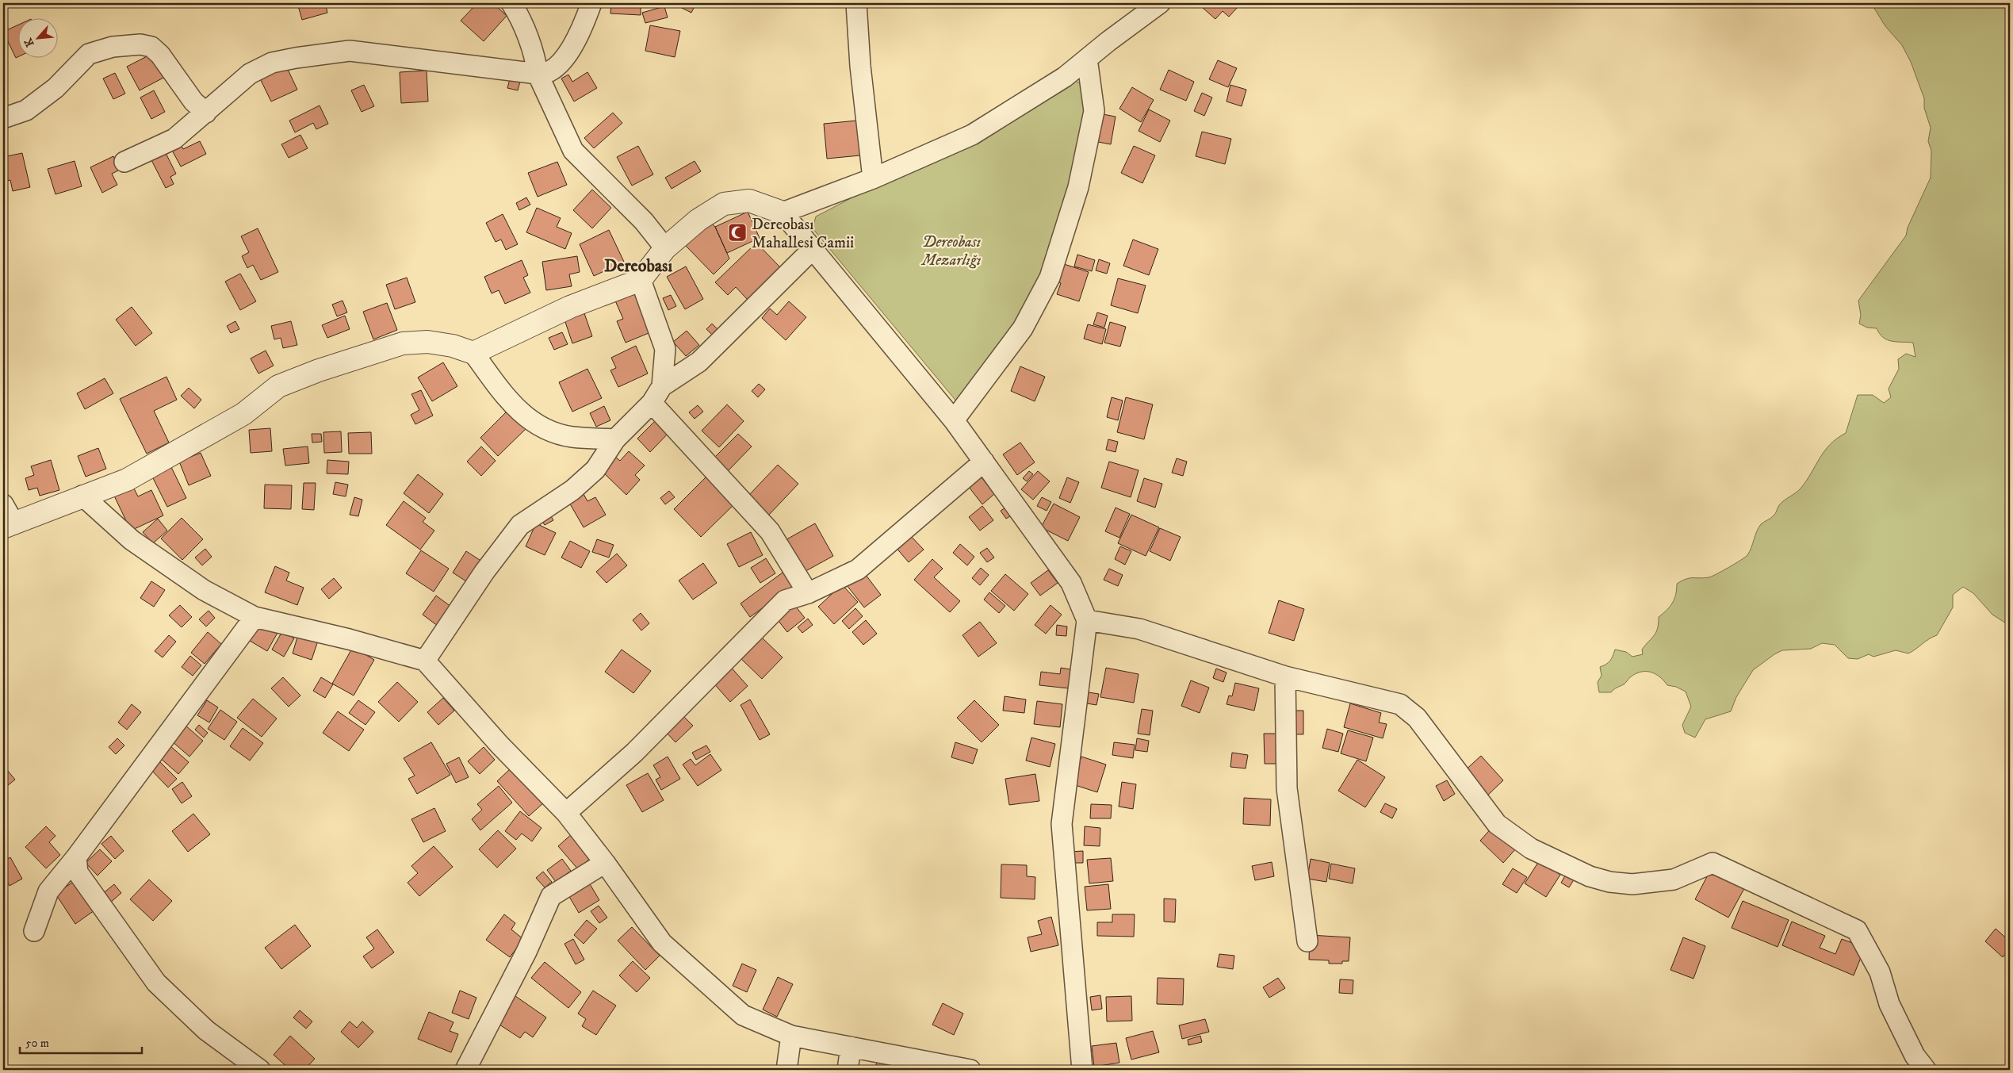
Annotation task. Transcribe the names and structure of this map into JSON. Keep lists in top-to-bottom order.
{
  "districts": ["Dereobası"],
  "parks": ["Dereobası Mezarlığı"],
  "places": {
    "mosque": ["Dereobası Mahallesi Camii"]
  },
  "scale_bar": "50 m",
  "north": "bottom left"
}
